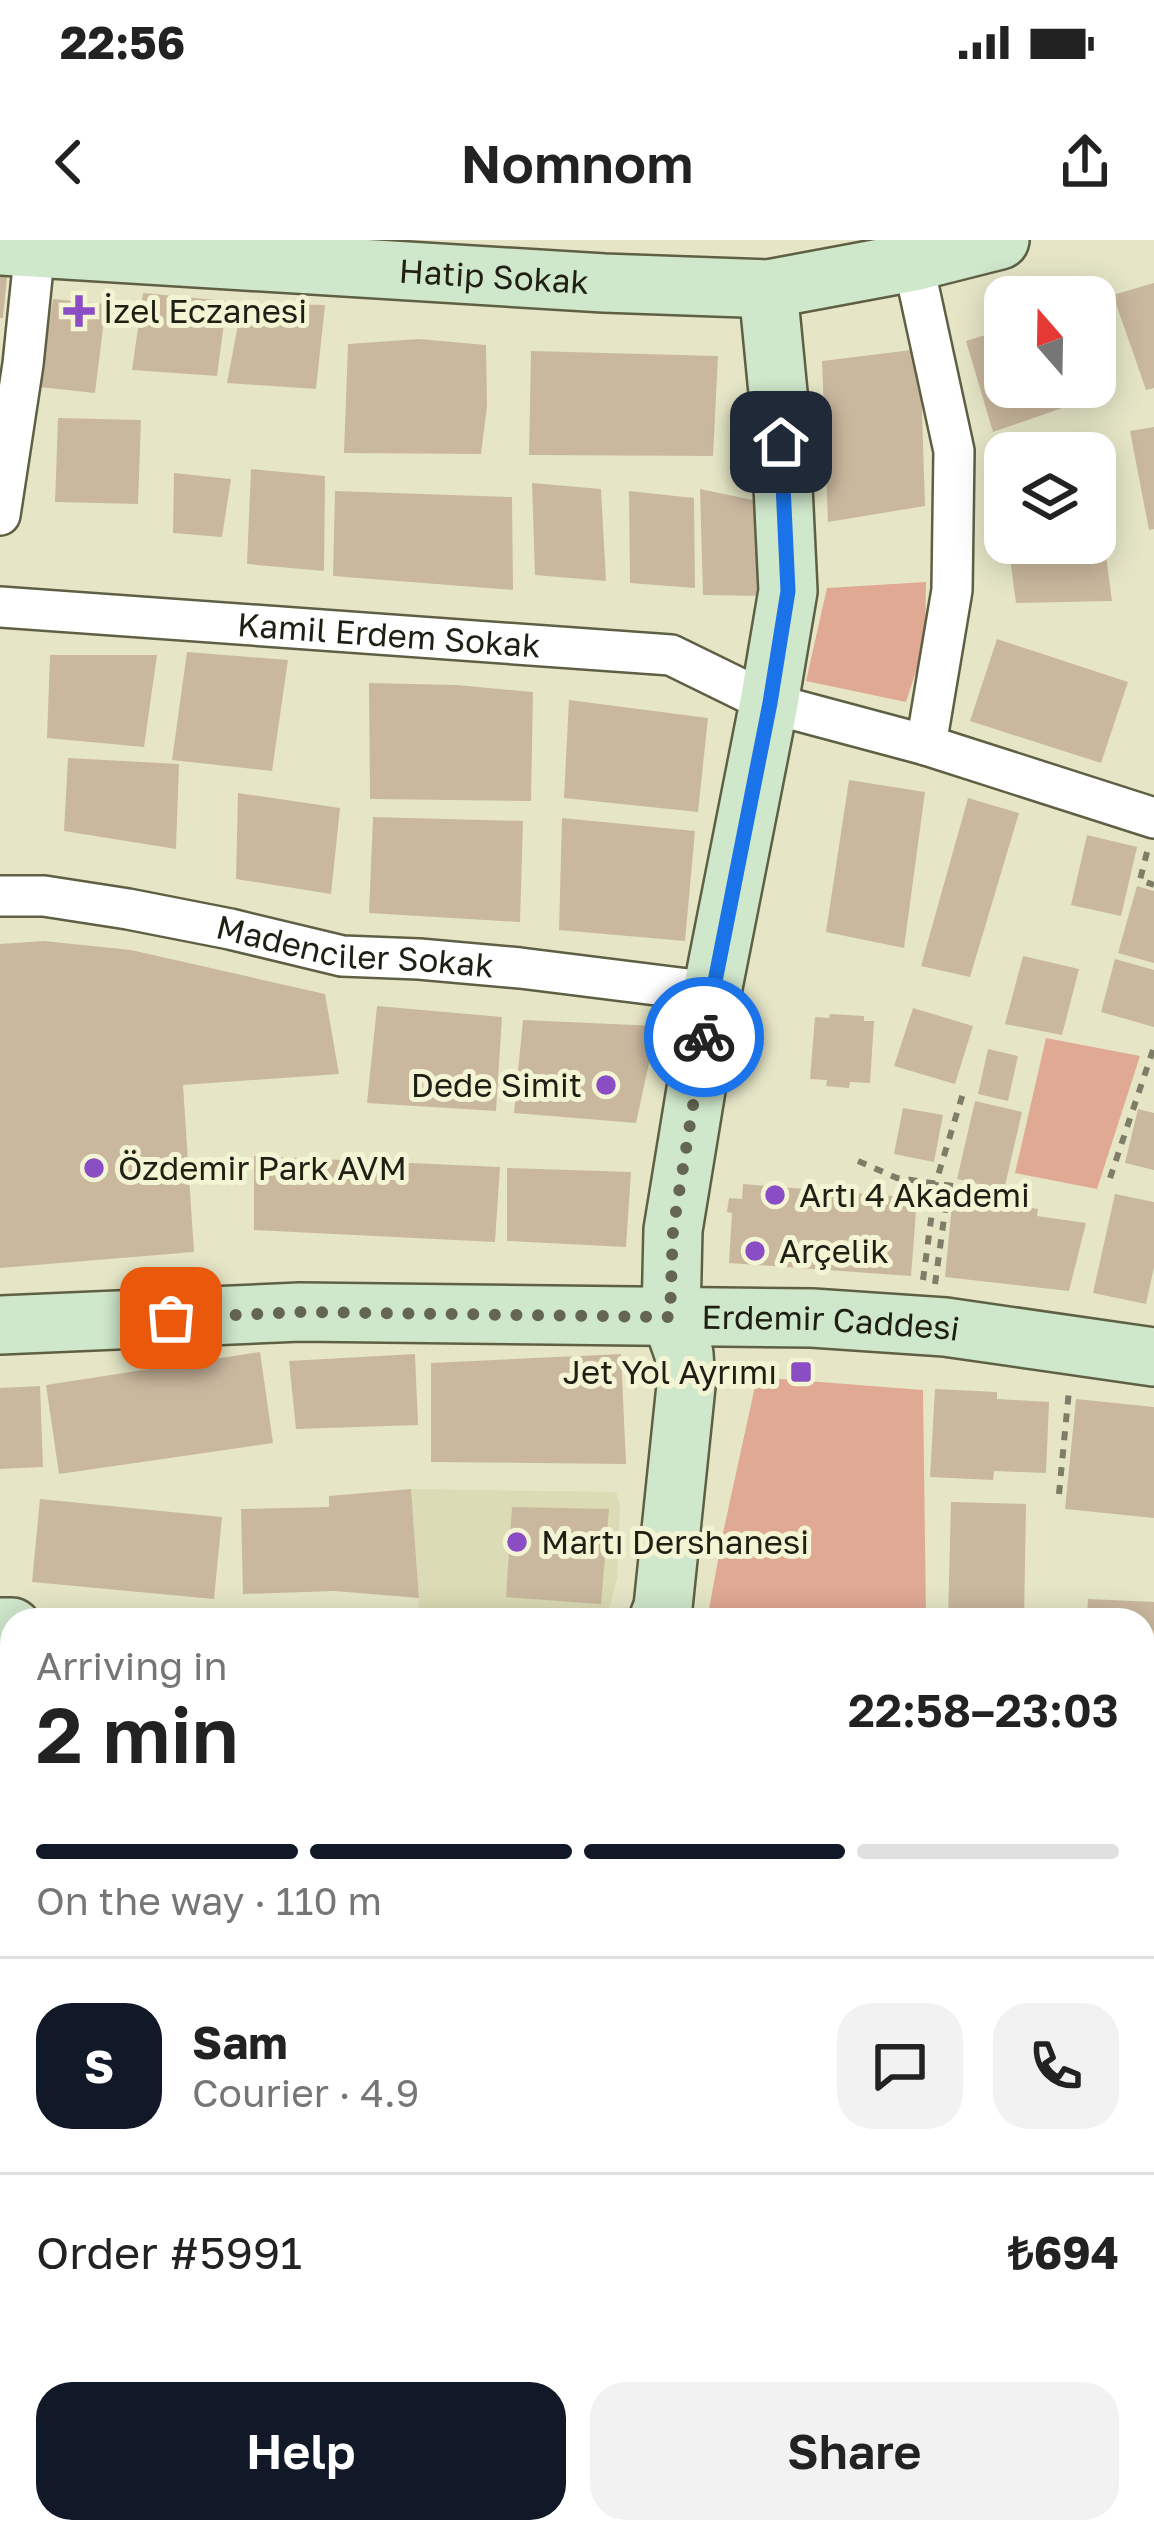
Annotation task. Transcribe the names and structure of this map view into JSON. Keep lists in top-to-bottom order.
{
  "streets": {
    "street": [
      "Hatip Sokak",
      "Kamil Erdem Sokak",
      "Madenciler Sokak",
      "Erdemir Caddesi"
    ]
  },
  "places": {
    "health": ["İzel Eczanesi"],
    "other": [
      "Dede Simit",
      "Özdemir Park AVM",
      "Artı 4 Akademi",
      "Arçelik",
      "Martı Dershanesi"
    ],
    "transit": ["Jet Yol Ayrımı"]
  },
  "north": "top",
  "page": {
    "status": "22:56",
    "header": "Nomnom",
    "heading": ["2 min", "Arriving in", "22:58–23:03"],
    "panel": [
      "Sam",
      "Courier · 4.9",
      "Order #5991",
      "₺694"
    ],
    "bar": "On the way · 110 m",
    "round": "S",
    "buttons": ["Help", "Share"]
  }
}
